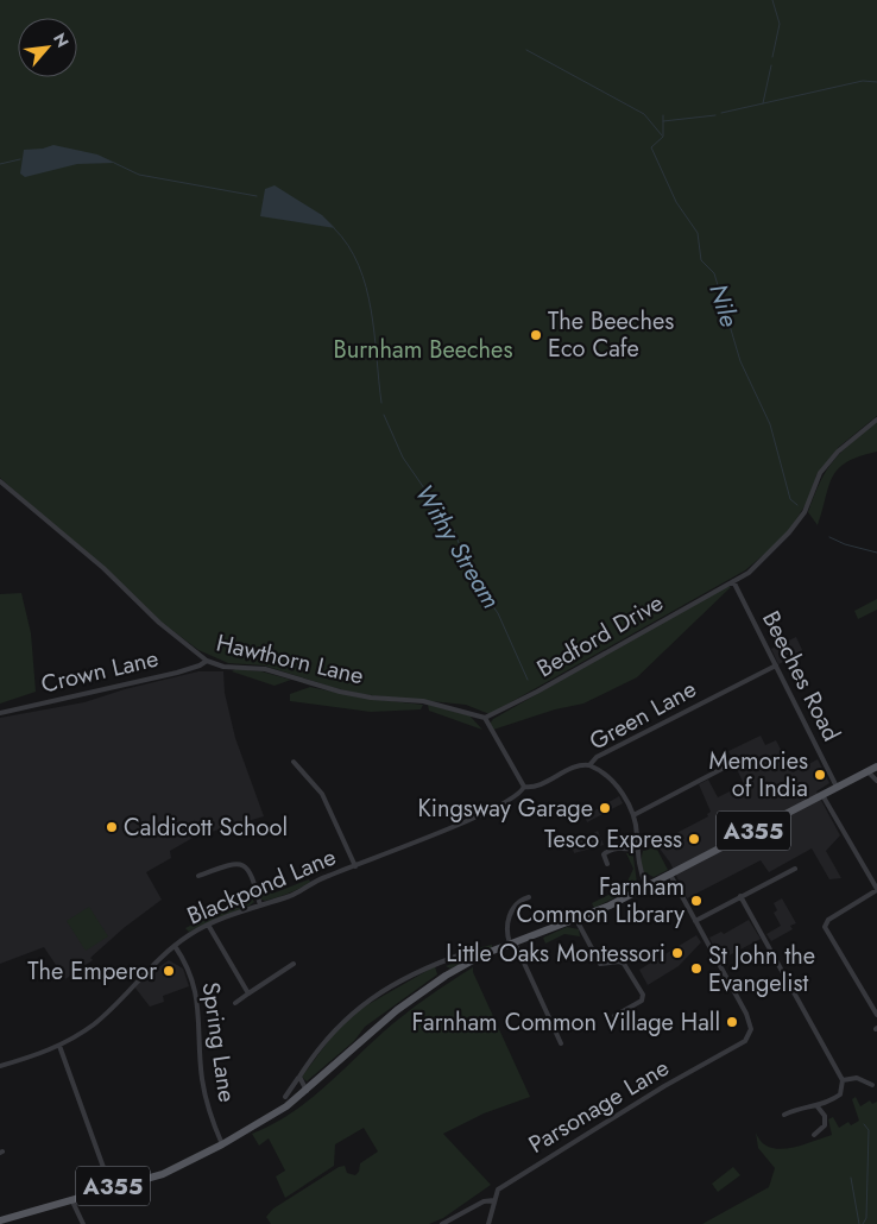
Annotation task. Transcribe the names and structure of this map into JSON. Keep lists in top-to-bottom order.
{
  "streets": {
    "main road": ["A355"],
    "street": [
      "Bedford Drive",
      "Hawthorn Lane",
      "Crown Lane",
      "Beeches Road",
      "Green Lane",
      "Blackpond Lane",
      "Spring Lane",
      "Parsonage Lane"
    ]
  },
  "crossings": [
    ["Bedford Drive", "Hawthorn Lane"],
    ["Bedford Drive", "Beeches Road"],
    ["Hawthorn Lane", "Crown Lane"],
    ["Beeches Road", "Green Lane"],
    ["Beeches Road", "A355"],
    ["Green Lane", "Blackpond Lane"],
    ["A355", "Spring Lane"],
    ["Blackpond Lane", "Spring Lane"]
  ],
  "water": ["Nile", "Withy Stream"],
  "parks": ["Burnham Beeches"],
  "places": [
    "The Beeches Eco Cafe",
    "Memories of India",
    "Kingsway Garage",
    "Caldicott School",
    "Tesco Express",
    "Farnham Common Library",
    "Little Oaks Montessori",
    "St John the Evangelist",
    "The Emperor",
    "Farnham Common Village Hall"
  ],
  "north": "top right"
}
